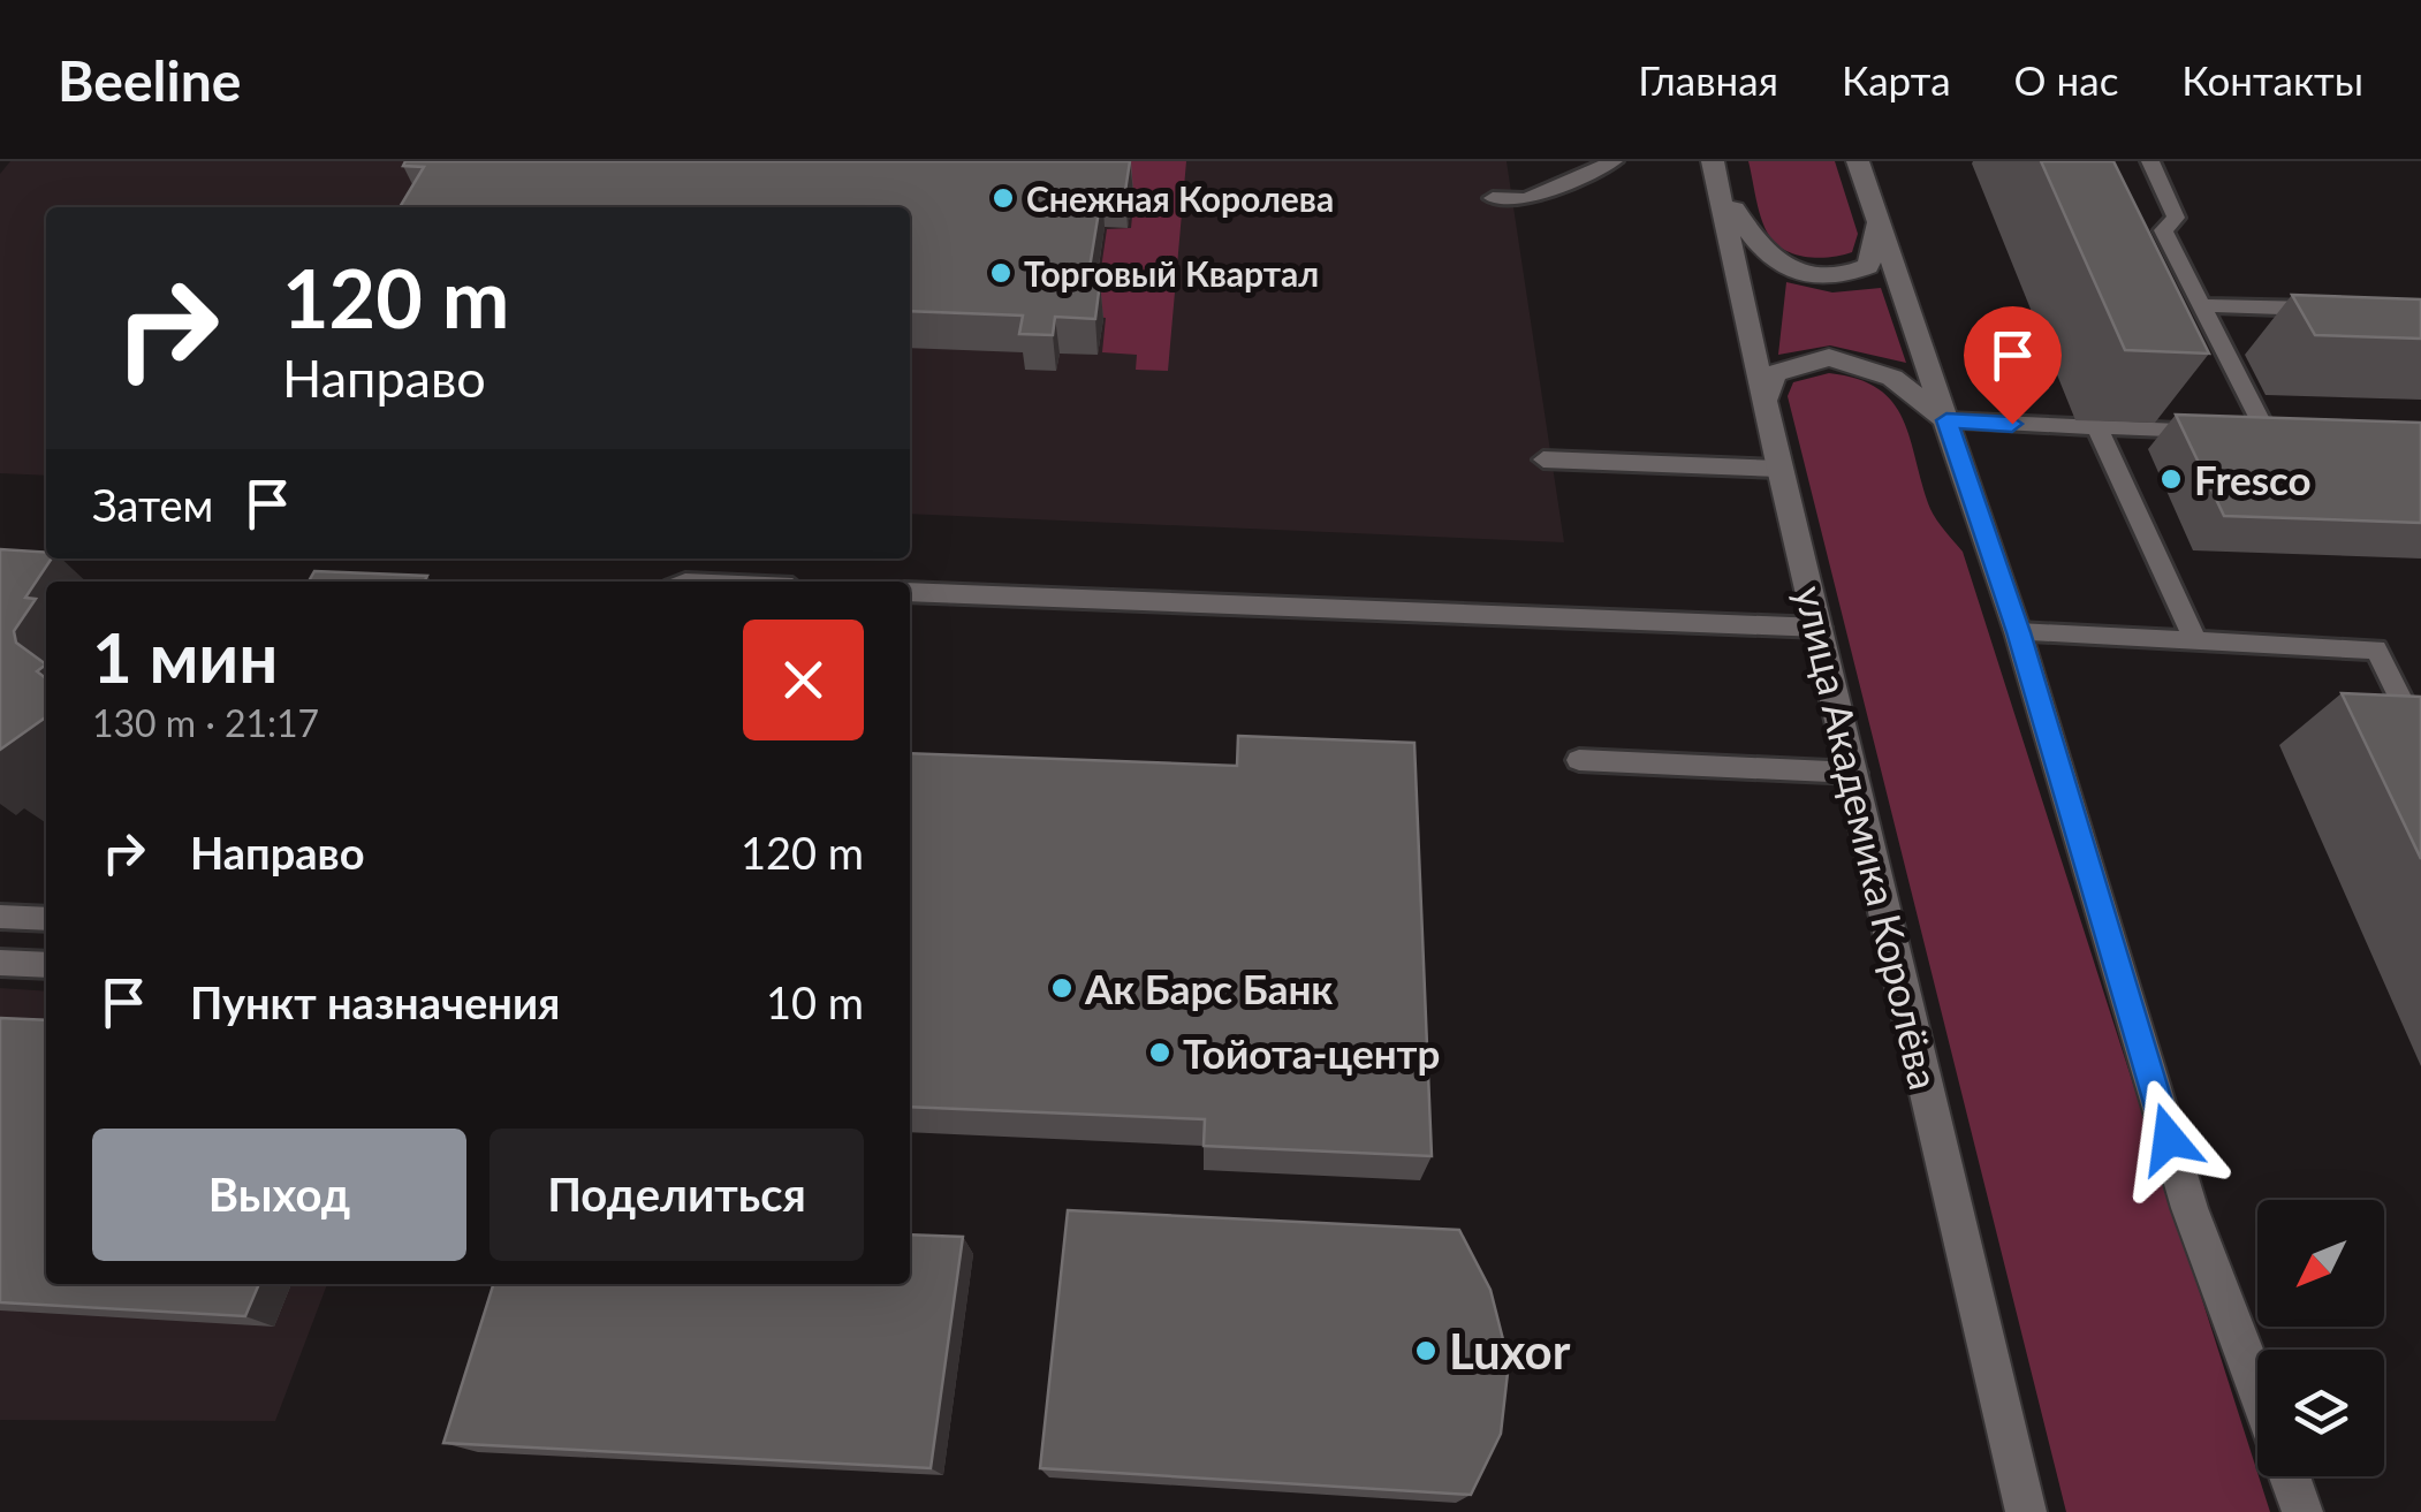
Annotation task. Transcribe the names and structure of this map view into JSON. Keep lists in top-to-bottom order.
{
  "streets": {
    "street": ["улица Академика Королёва"]
  },
  "places": [
    "Снежная Королева",
    "Торговый Квартал",
    "Fresco",
    "Ак Барс Банк",
    "Тойота-центр",
    "Luxor"
  ],
  "north": "bottom left",
  "page": {
    "header": "Beeline",
    "nav": [
      "Главная",
      "Карта",
      "О нас",
      "Контакты"
    ],
    "turn": ["120 m", "Направо"],
    "then": "Затем",
    "heading": ["1 мин", "130 m · 21:17"],
    "list": [
      {
        "name": "Направо",
        "value": "120 m"
      },
      {
        "name": "Пункт назначения",
        "value": "10 m"
      }
    ],
    "buttons": ["Выход", "Поделиться"]
  }
}
